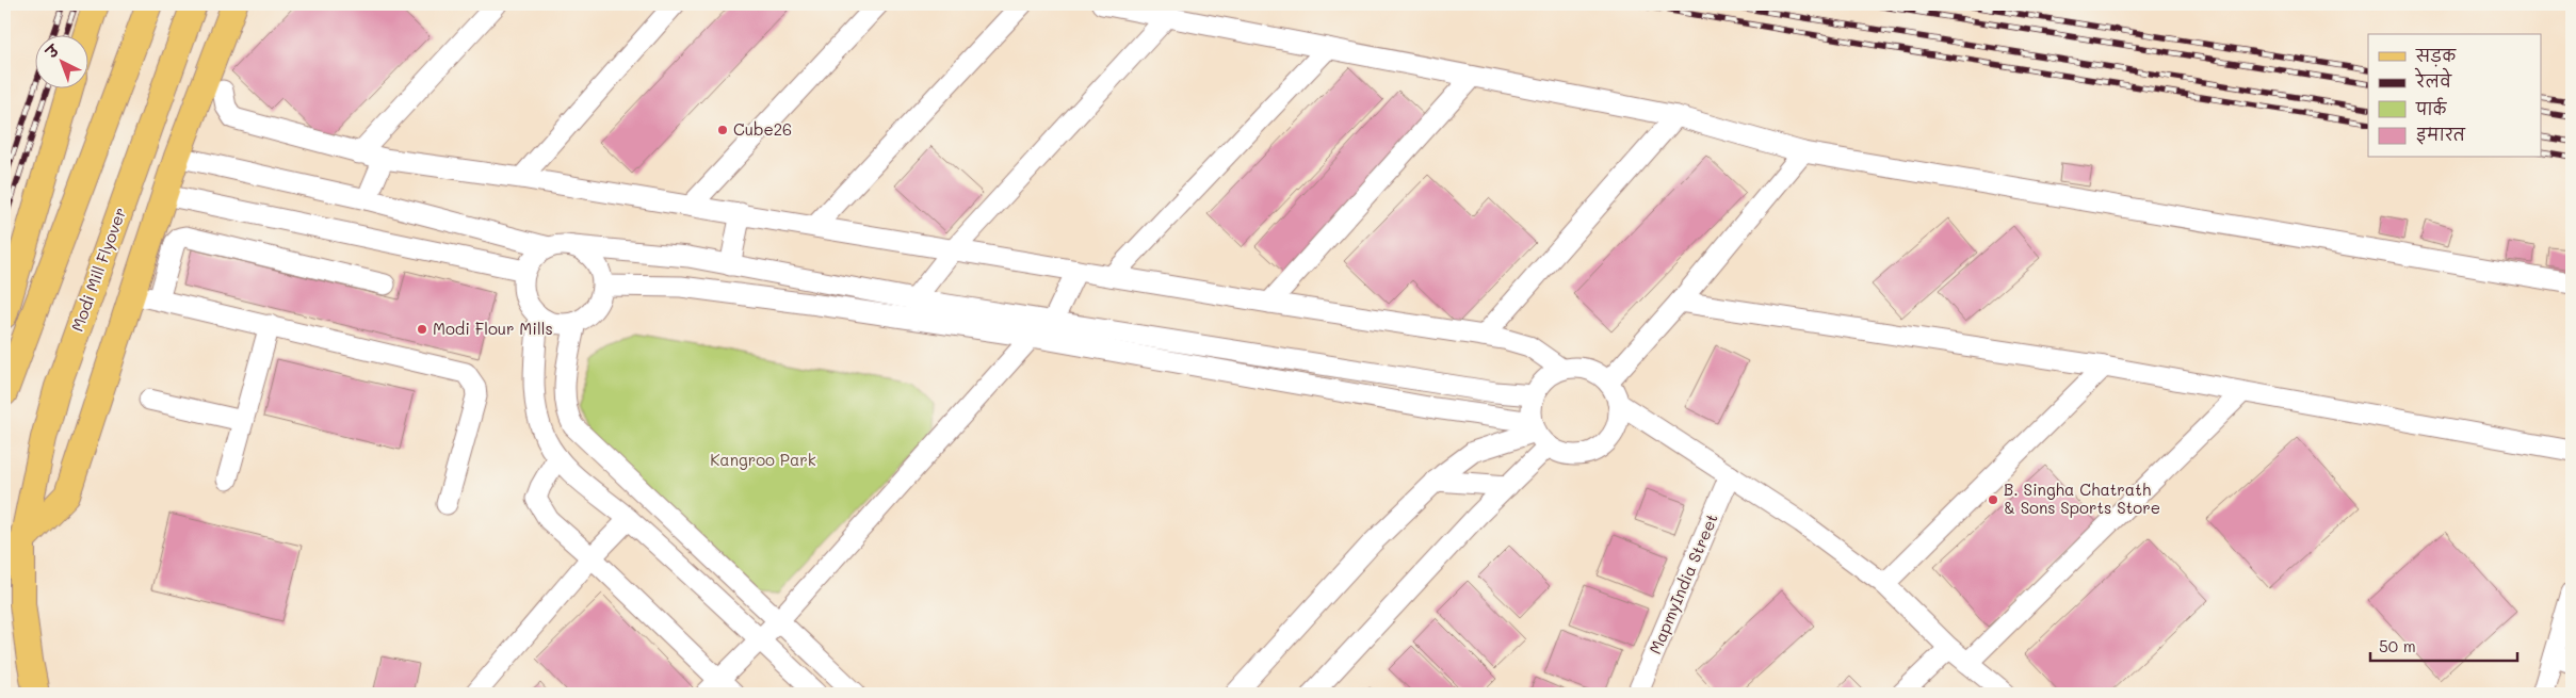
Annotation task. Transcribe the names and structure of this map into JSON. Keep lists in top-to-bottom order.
{
  "streets": {
    "main road": ["Modi Mill Flyover"],
    "street": ["MapmyIndia Street"]
  },
  "parks": ["Kangroo Park"],
  "places": ["Cube26", "Modi Flour Mills", "B. Singha Chatrath & Sons Sports Store"],
  "legend": [
    "सड़क",
    "रेलवे",
    "पार्क",
    "इमारत"
  ],
  "scale_bar": "50 m",
  "north": "top left"
}
